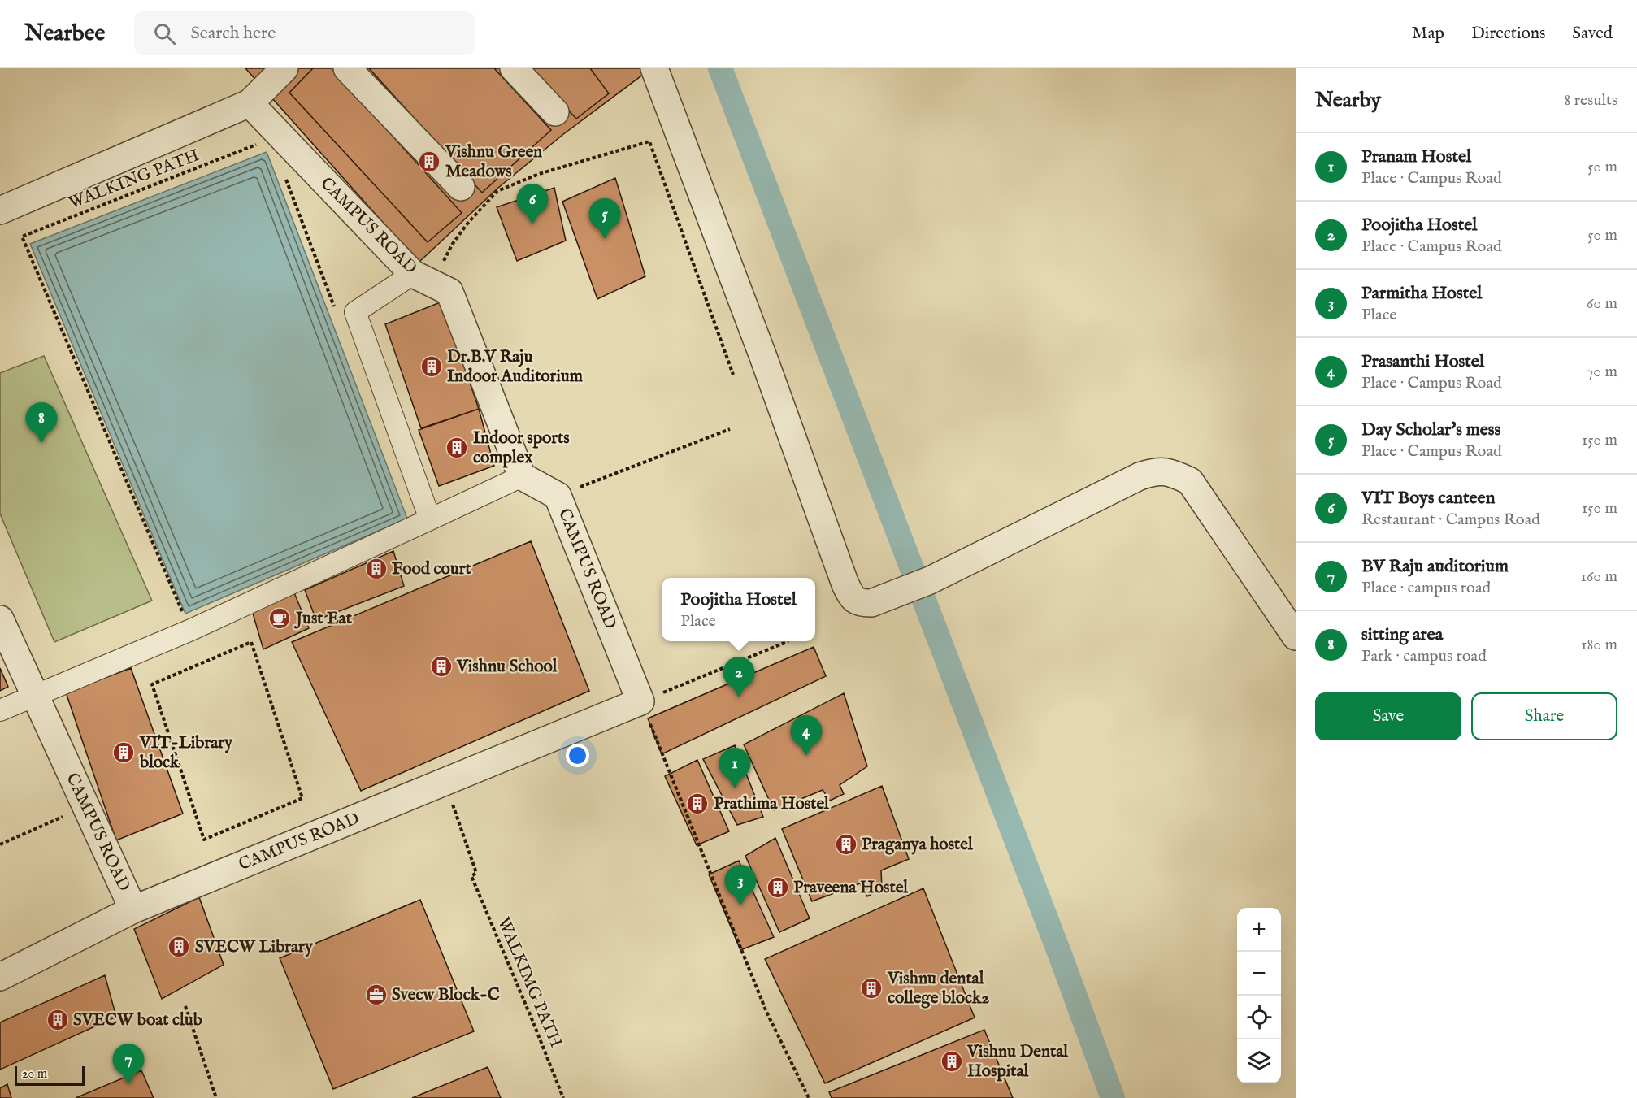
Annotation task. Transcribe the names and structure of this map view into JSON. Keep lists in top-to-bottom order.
{
  "streets": {
    "street": ["CAMPUS ROAD"],
    "path": ["WALKING PATH", "WALKIMG PATH"]
  },
  "places": {
    "building": [
      "Vishnu Green Meadows",
      "Dr.B.V Raju Indoor Auditorium",
      "Indoor sports complex",
      "Food court",
      "Vishnu School",
      "VIT-Library block",
      "Prathima Hostel",
      "Praganya hostel",
      "Praveena Hostel",
      "SVECW Library",
      "Vishnu dental college block2",
      "SVECW boat club",
      "Vishnu Dental Hospital"
    ],
    "cafe": ["Just Eat"],
    "office": ["Svecw Block-C"]
  },
  "scale_bar": "20 m",
  "page": {
    "header": "Nearbee",
    "search": "Search here",
    "nav": ["Map", "Directions", "Saved"],
    "heading": ["Nearby", "8 results"],
    "list": [
      {
        "mark": "1",
        "name": "Pranam Hostel",
        "note": "Place · Campus Road",
        "value": "50 m"
      },
      {
        "mark": "2",
        "name": "Poojitha Hostel",
        "note": "Place · Campus Road",
        "value": "50 m"
      },
      {
        "mark": "3",
        "name": "Parmitha Hostel",
        "note": "Place",
        "value": "60 m"
      },
      {
        "mark": "4",
        "name": "Prasanthi Hostel",
        "note": "Place · Campus Road",
        "value": "70 m"
      },
      {
        "mark": "5",
        "name": "Day Scholar's mess",
        "note": "Place · Campus Road",
        "value": "150 m"
      },
      {
        "mark": "6",
        "name": "VIT Boys canteen",
        "note": "Restaurant · Campus Road",
        "value": "150 m"
      },
      {
        "mark": "7",
        "name": "BV Raju auditorium",
        "note": "Place · campus road",
        "value": "160 m"
      },
      {
        "mark": "8",
        "name": "sitting area",
        "note": "Park · campus road",
        "value": "180 m"
      }
    ],
    "pins": [
      "6",
      "5",
      "8",
      "2",
      "4",
      "1",
      "3",
      "7"
    ],
    "popup": ["Poojitha Hostel", "Place"],
    "buttons": ["Save", "Share"],
    "map_buttons": ["+", "−"],
    "scale": "20 m"
  }
}
